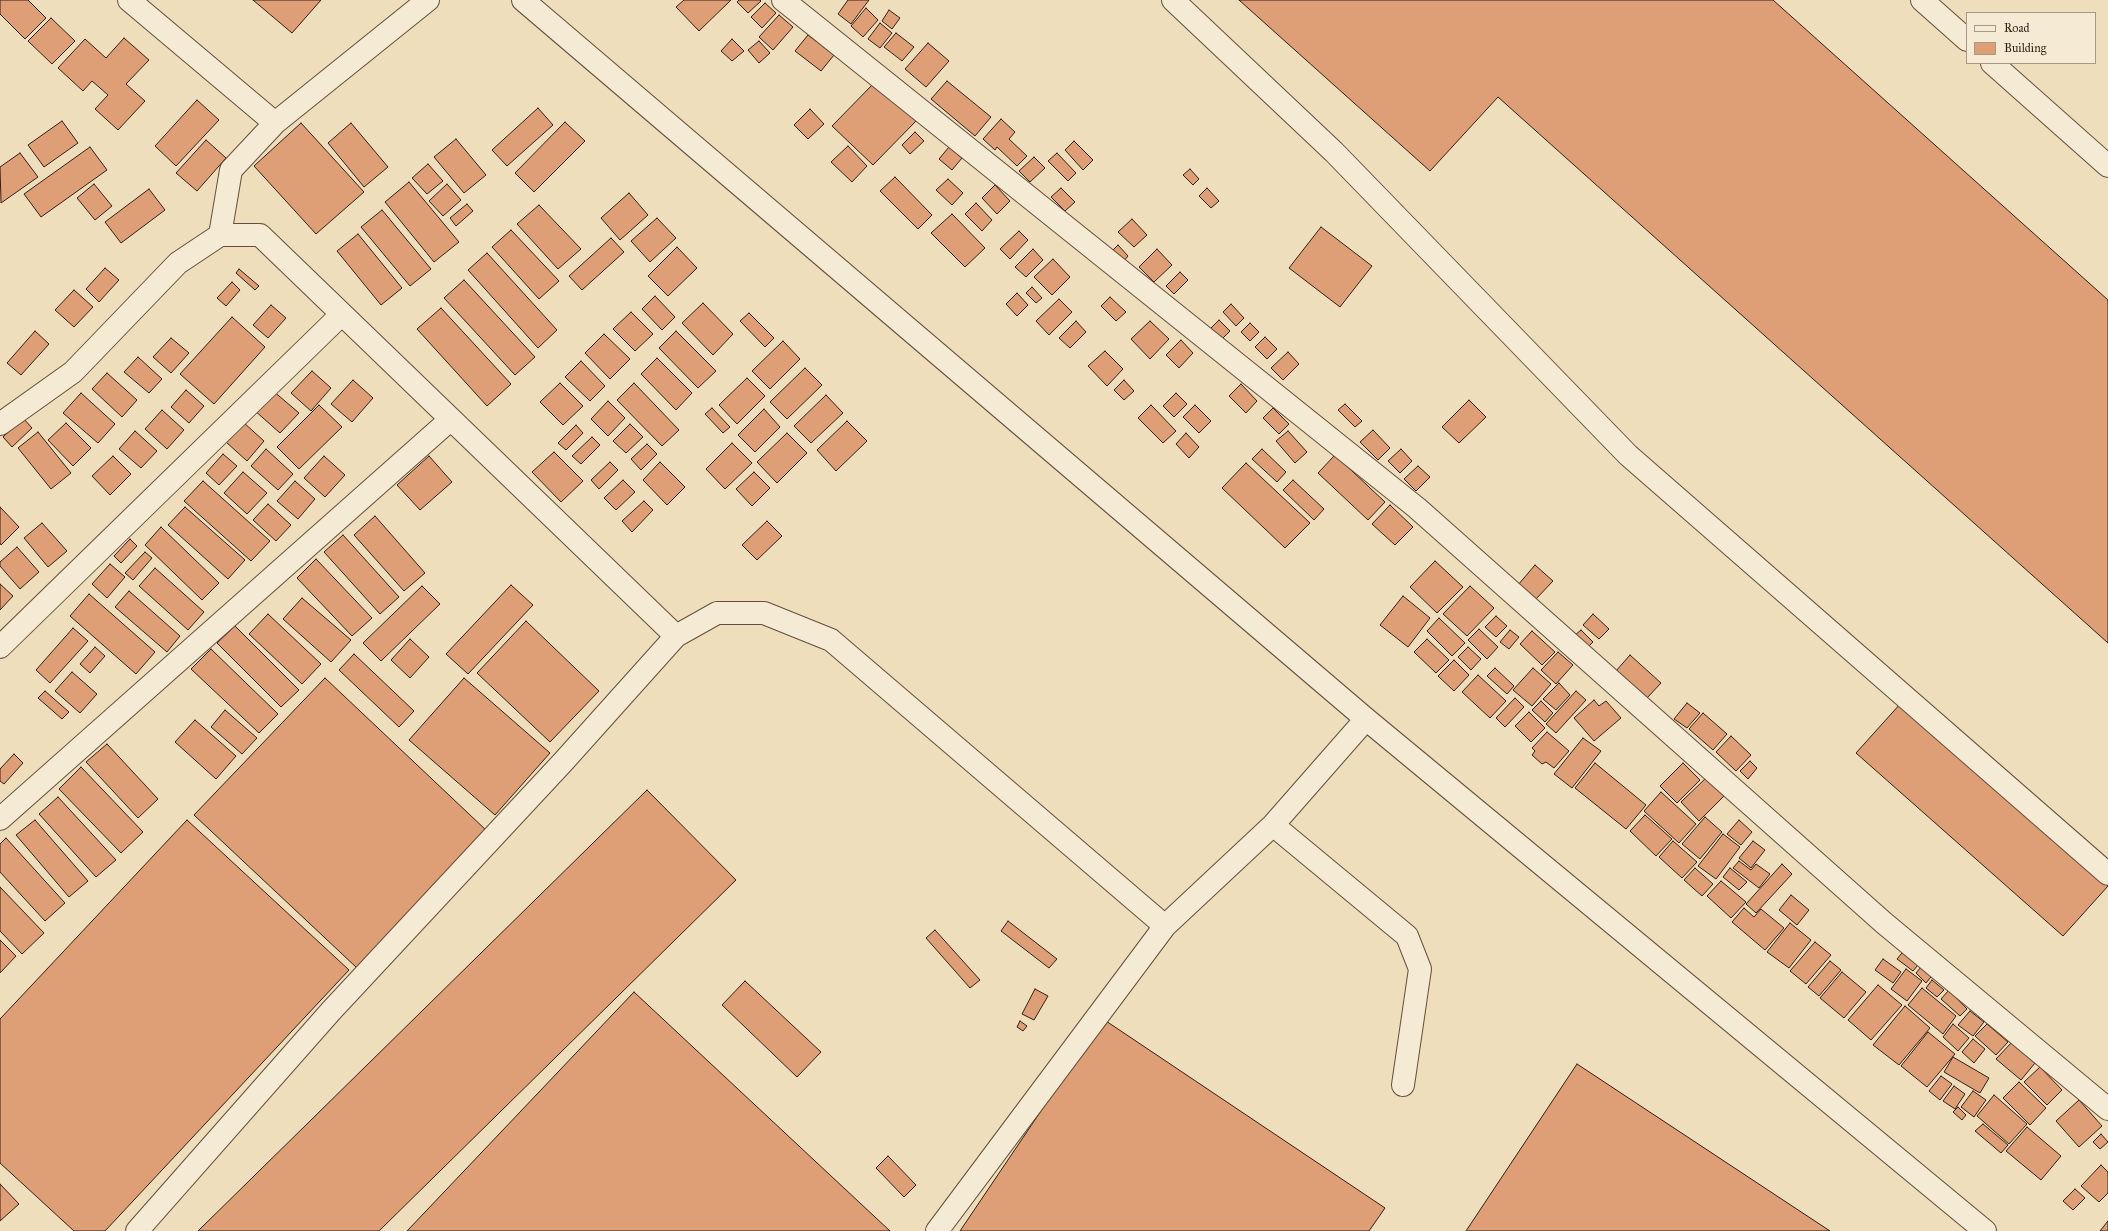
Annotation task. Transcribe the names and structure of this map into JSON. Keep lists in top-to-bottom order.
{
  "legend": ["Road", "Building"]
}
